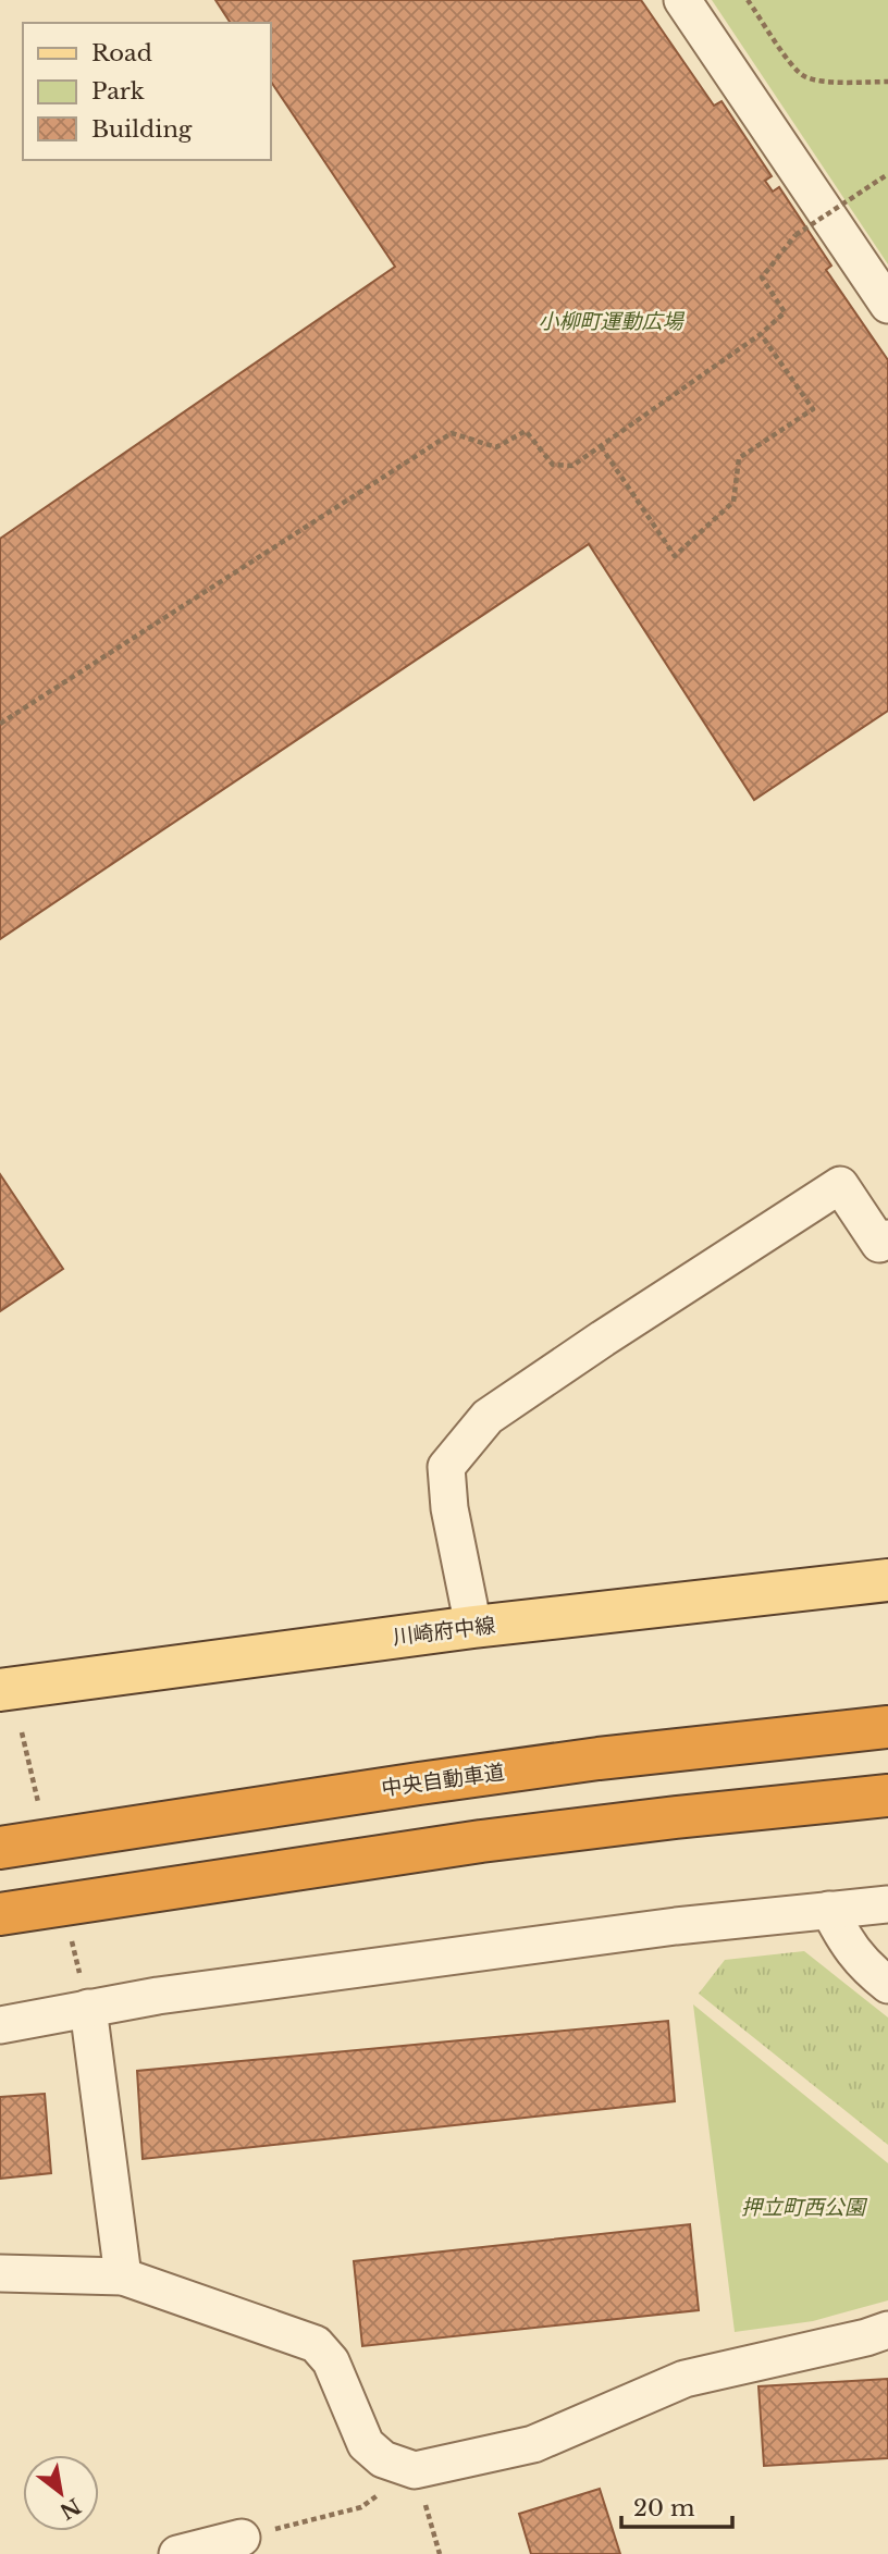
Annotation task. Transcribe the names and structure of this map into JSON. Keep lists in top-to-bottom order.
{
  "streets": {
    "highway": ["中央自動車道"],
    "main road": ["川崎府中線"]
  },
  "parks": ["小柳町運動広場", "押立町西公園"],
  "legend": ["Road", "Park", "Building"],
  "scale_bar": "20 m",
  "north": "bottom right"
}
